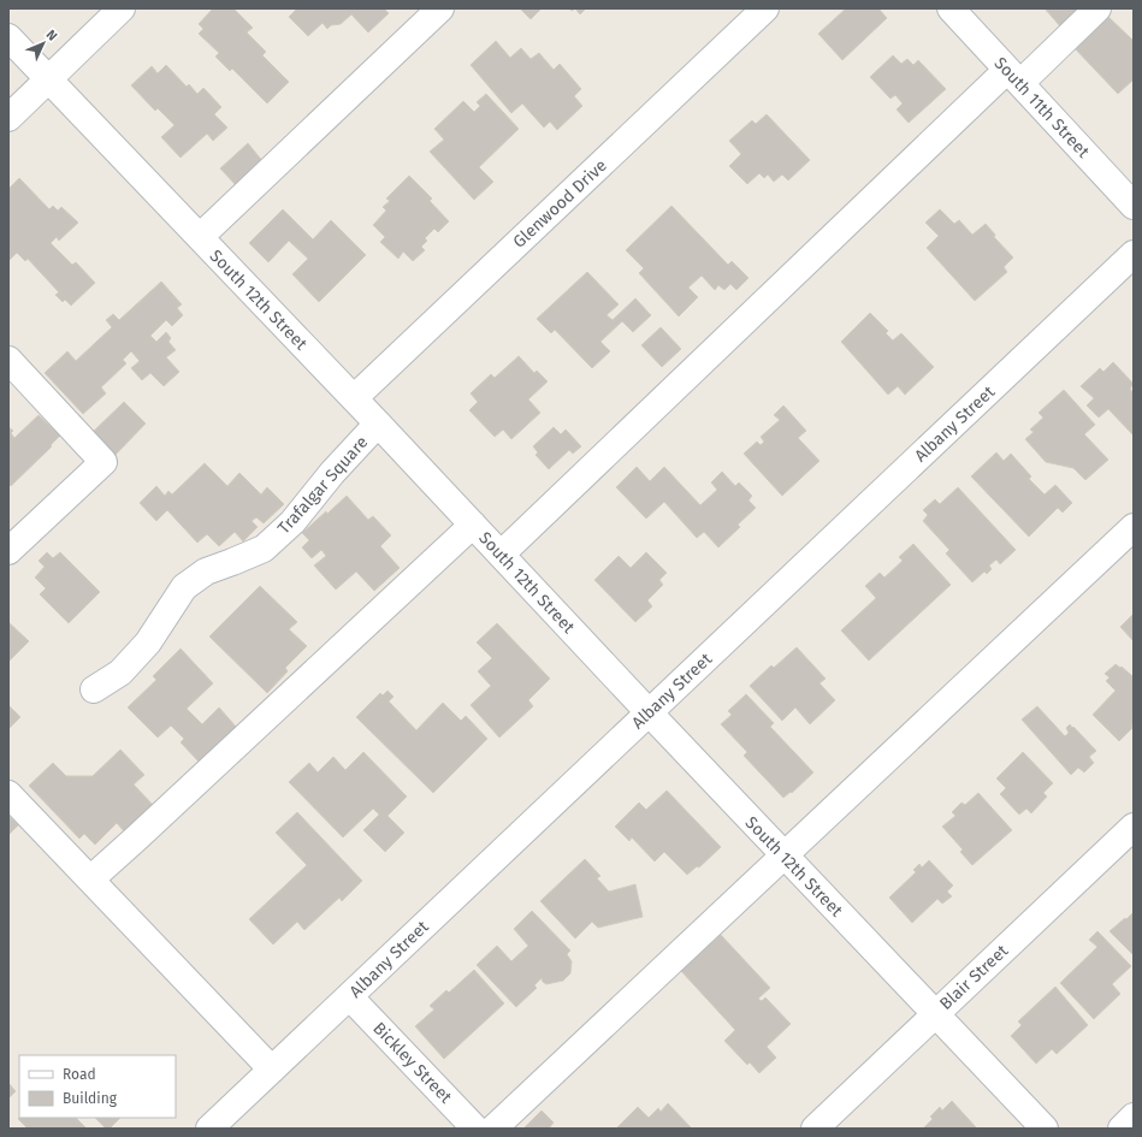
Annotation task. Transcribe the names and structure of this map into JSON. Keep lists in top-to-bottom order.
{
  "streets": {
    "street": [
      "South 11th Street",
      "Glenwood Drive",
      "South 12th Street",
      "Albany Street",
      "Trafalgar Square",
      "Blair Street",
      "Bickley Street"
    ]
  },
  "crossings": [
    ["Glenwood Drive", "South 12th Street"],
    ["South 12th Street", "Albany Street"],
    ["South 12th Street", "Trafalgar Square"],
    ["South 12th Street", "Blair Street"],
    ["Albany Street", "Bickley Street"]
  ],
  "legend": ["Road", "Building"],
  "north": "top right"
}
